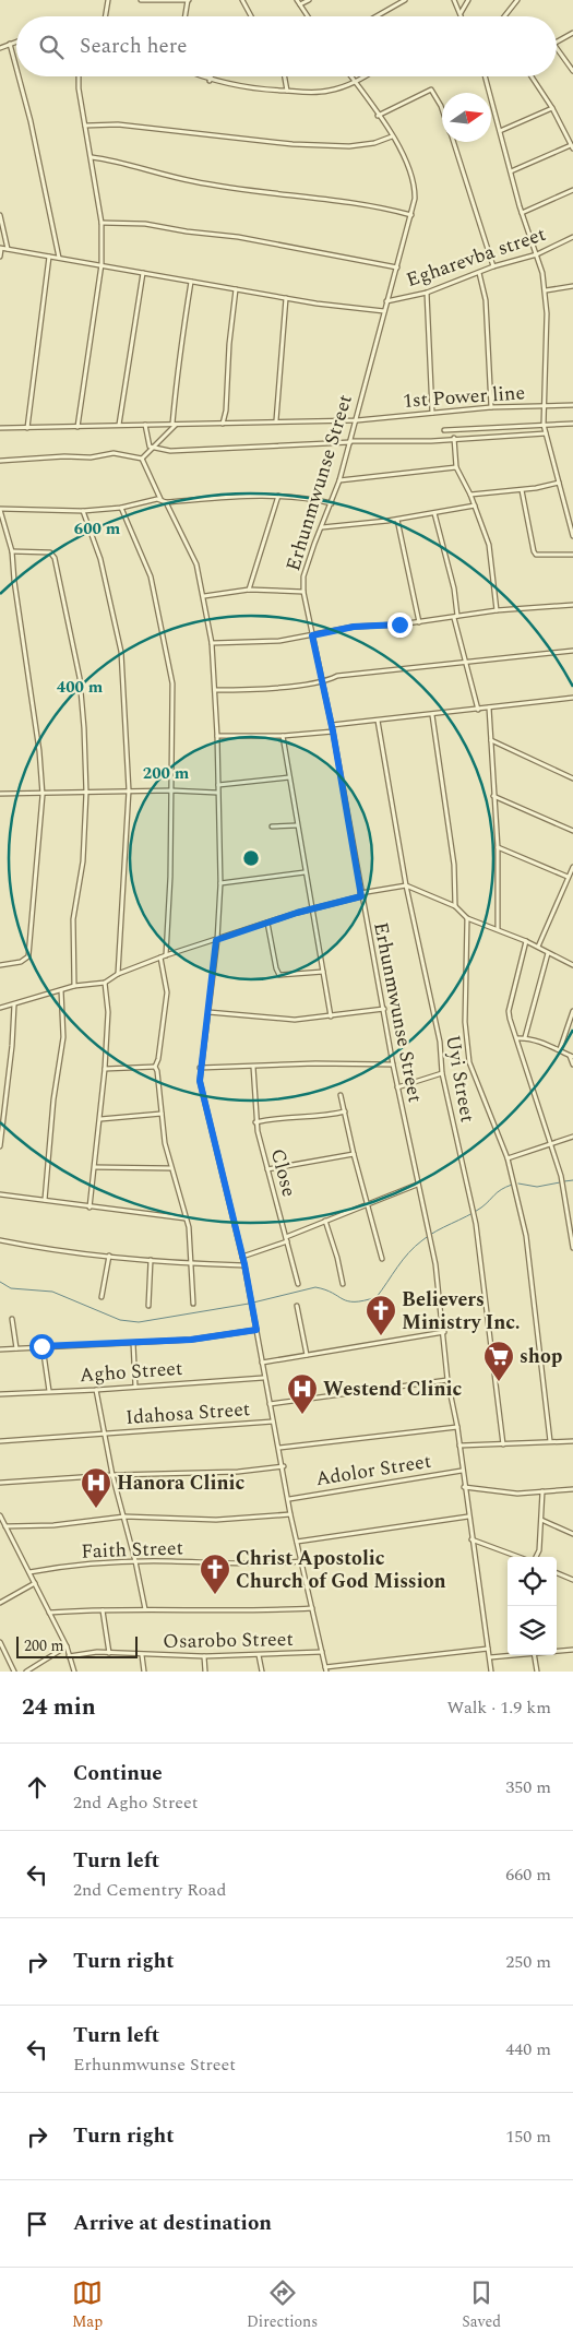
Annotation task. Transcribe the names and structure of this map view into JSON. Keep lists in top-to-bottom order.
{
  "streets": {
    "street": [
      "Egharevba street",
      "1st Power line",
      "Erhunmwunse Street",
      "Uyi Street",
      "Close",
      "Agho Street",
      "Idahosa Street",
      "Adolor Street",
      "Faith Street",
      "Osarobo Street"
    ]
  },
  "crossings": [
    ["Egharevba street", "Erhunmwunse Street"],
    ["1st Power line", "Erhunmwunse Street"],
    ["Erhunmwunse Street", "Adolor Street"]
  ],
  "places": {
    "church": ["Believers Ministry Inc.", "Christ Apostolic Church of God Mission"],
    "supermarket": ["shop"],
    "hospital": ["Westend Clinic", "Hanora Clinic"]
  },
  "scale_bar": "200 m",
  "north": "right",
  "page": {
    "search": "Search here",
    "scale": "200 m",
    "heading": ["24 min", "Walk · 1.9 km"],
    "list": [
      ["Continue", "2nd Agho Street", "350 m"],
      ["Turn left", "2nd Cementry Road", "660 m"],
      ["Turn right", "250 m"],
      ["Turn left", "Erhunmwunse Street", "440 m"],
      ["Turn right", "150 m"],
      "Arrive at destination"
    ],
    "nav": ["Map", "Directions", "Saved"]
  },
  "rings": ["600 m", "400 m", "200 m"]
}
